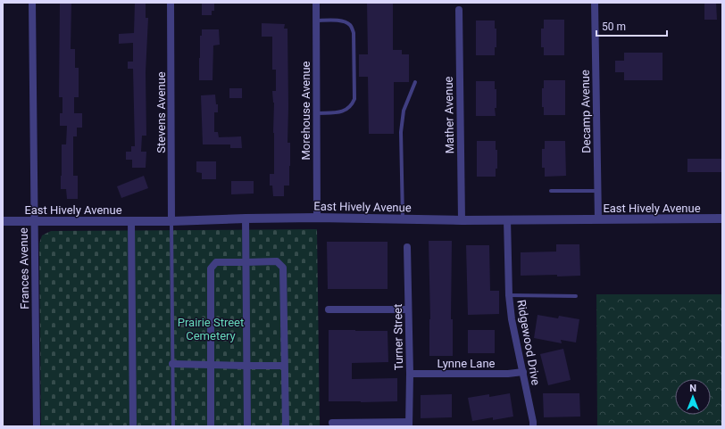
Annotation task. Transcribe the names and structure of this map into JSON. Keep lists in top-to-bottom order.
{
  "streets": {
    "street": [
      "Morehouse Avenue",
      "Decamp Avenue",
      "Stevens Avenue",
      "Mather Avenue",
      "East Hively Avenue",
      "Frances Avenue",
      "Turner Street",
      "Ridgewood Drive",
      "Lynne Lane"
    ]
  },
  "crossings": [
    ["Morehouse Avenue", "East Hively Avenue"],
    ["Decamp Avenue", "East Hively Avenue"],
    ["Stevens Avenue", "East Hively Avenue"],
    ["Mather Avenue", "East Hively Avenue"],
    ["East Hively Avenue", "Frances Avenue"],
    ["East Hively Avenue", "Ridgewood Drive"],
    ["Turner Street", "Lynne Lane"],
    ["Ridgewood Drive", "Lynne Lane"]
  ],
  "parks": ["Prairie Street Cemetery"],
  "scale_bar": "50 m",
  "north": "top"
}
